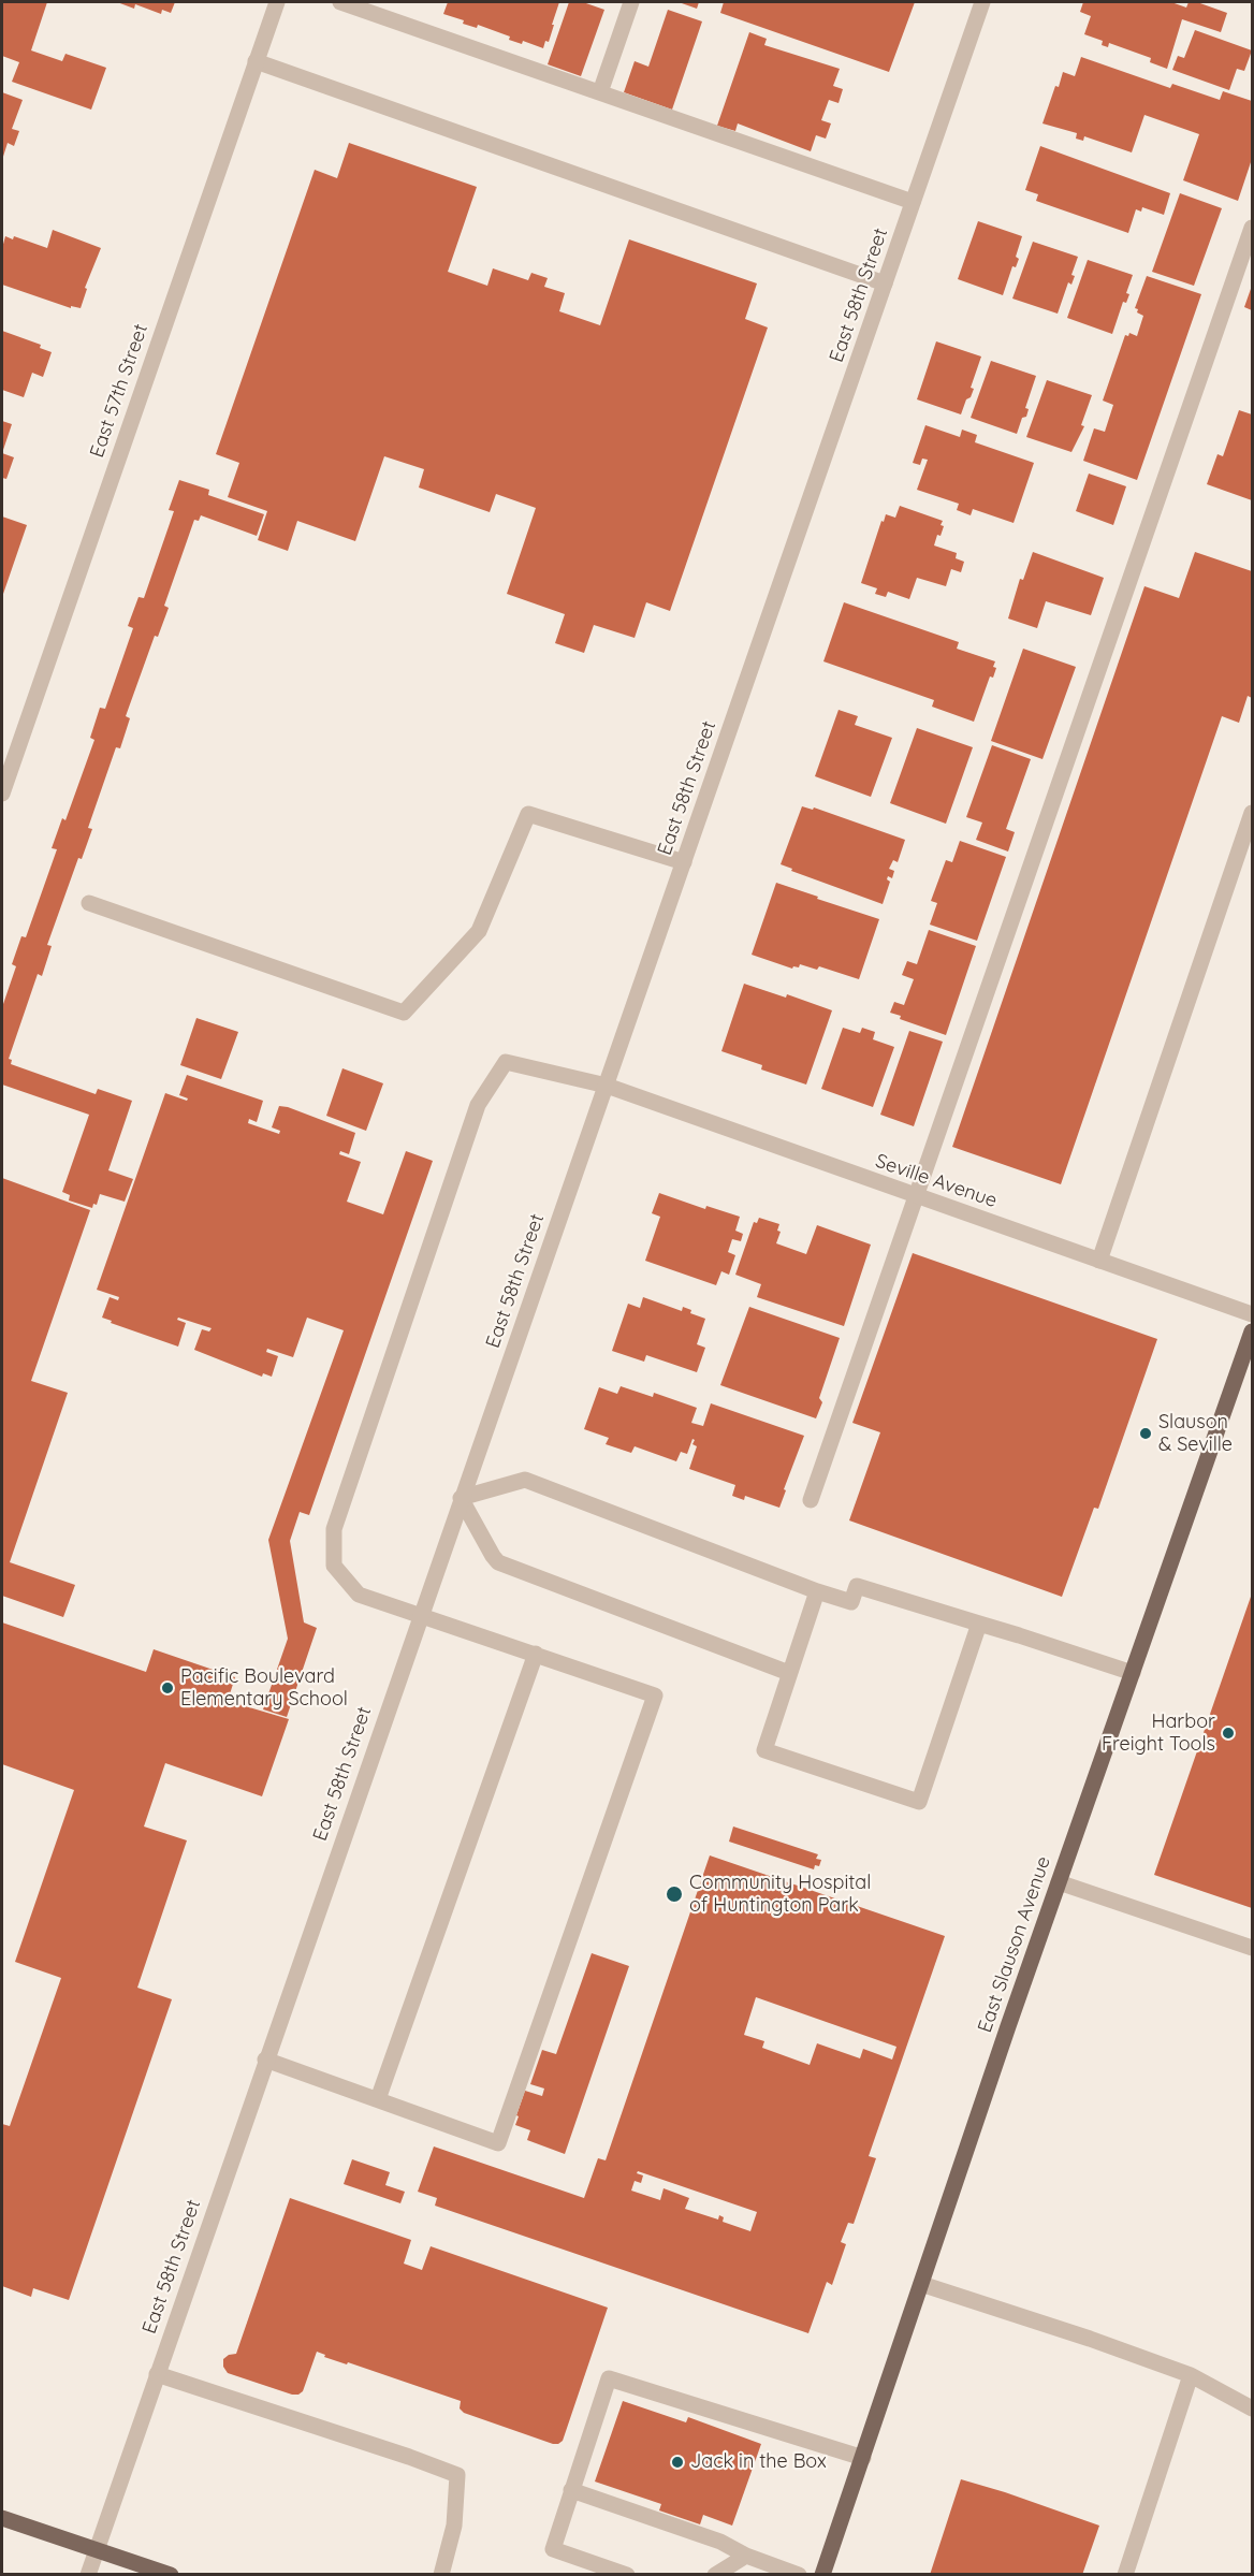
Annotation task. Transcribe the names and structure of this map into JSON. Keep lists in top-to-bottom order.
{
  "streets": {
    "main road": ["East Slauson Avenue"],
    "street": ["East 58th Street", "East 57th Street", "Seville Avenue"]
  },
  "crossings": [
    ["East 58th Street", "Seville Avenue"]
  ],
  "places": [
    "Slauson & Seville",
    "Pacific Boulevard Elementary School",
    "Harbor Freight Tools",
    "Community Hospital of Huntington Park",
    "Jack in the Box"
  ]
}
